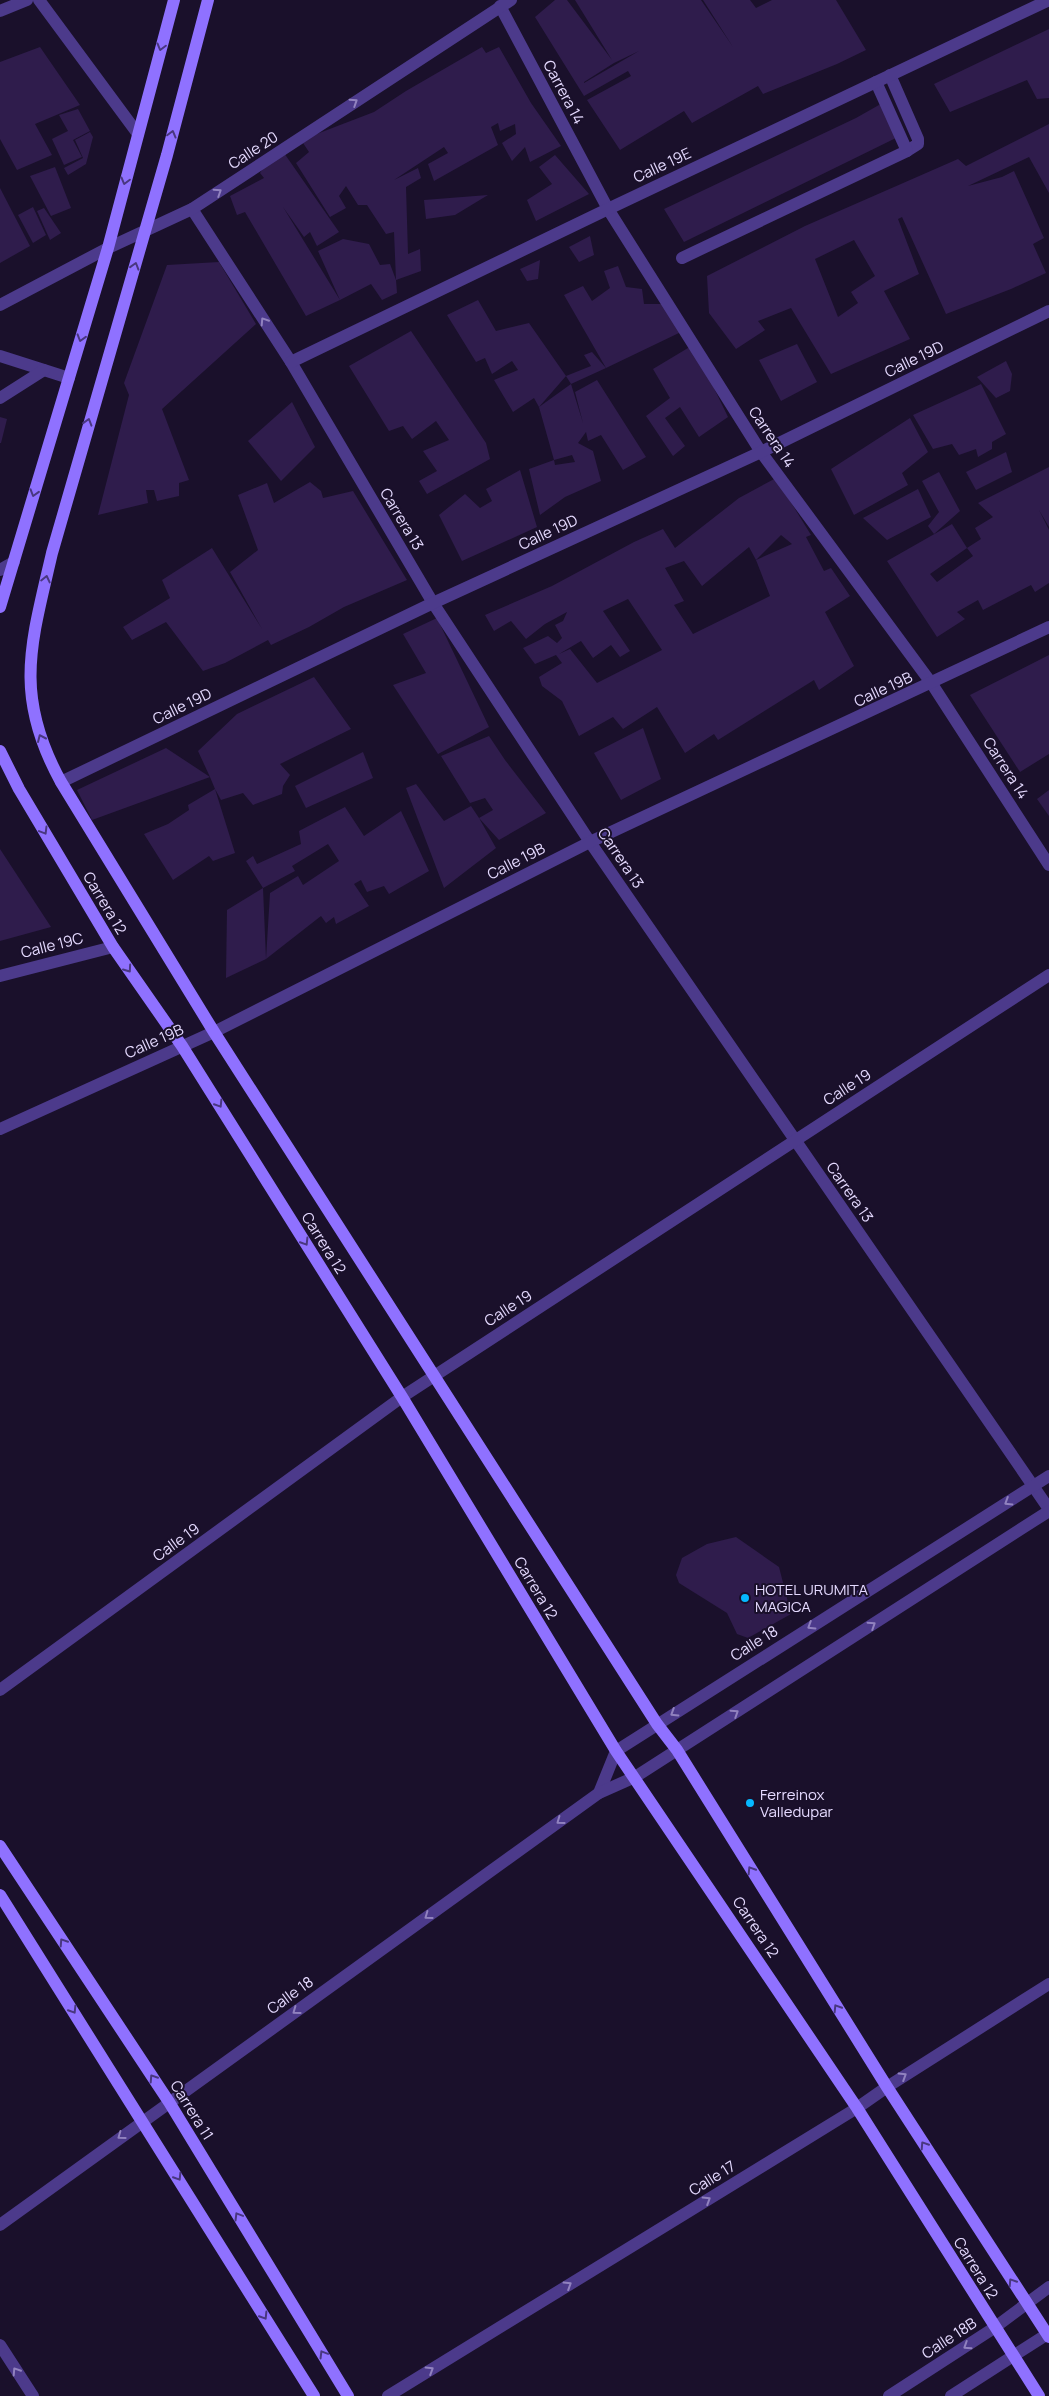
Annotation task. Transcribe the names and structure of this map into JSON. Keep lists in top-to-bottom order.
{
  "streets": {
    "street": [
      "Carrera 14",
      "Calle 20",
      "Calle 19E",
      "Calle 19D",
      "Carrera 13",
      "Calle 19B",
      "Carrera 12",
      "Calle 19C",
      "Calle 19",
      "Calle 18",
      "Carrera 11",
      "Calle 17",
      "Calle 18B"
    ]
  },
  "crossings": [
    ["Carrera 14", "Calle 20"],
    ["Carrera 14", "Calle 19E"],
    ["Carrera 14", "Calle 19D"],
    ["Carrera 14", "Calle 19B"],
    ["Calle 20", "Carrera 13"],
    ["Calle 20", "Carrera 12"],
    ["Calle 19E", "Carrera 13"],
    ["Calle 19D", "Carrera 13"],
    ["Calle 19D", "Carrera 12"],
    ["Carrera 13", "Calle 19B"],
    ["Carrera 13", "Calle 19"],
    ["Carrera 13", "Calle 18"],
    ["Calle 19B", "Carrera 12"],
    ["Carrera 12", "Calle 19C"],
    ["Carrera 12", "Calle 19"],
    ["Carrera 12", "Calle 18"],
    ["Carrera 12", "Calle 17"],
    ["Carrera 12", "Calle 18B"],
    ["Calle 18", "Carrera 11"]
  ],
  "one_way": ["Calle 20", "Calle 17"],
  "places": ["HOTEL URUMITA MAGICA", "Ferreinox Valledupar"]
}
